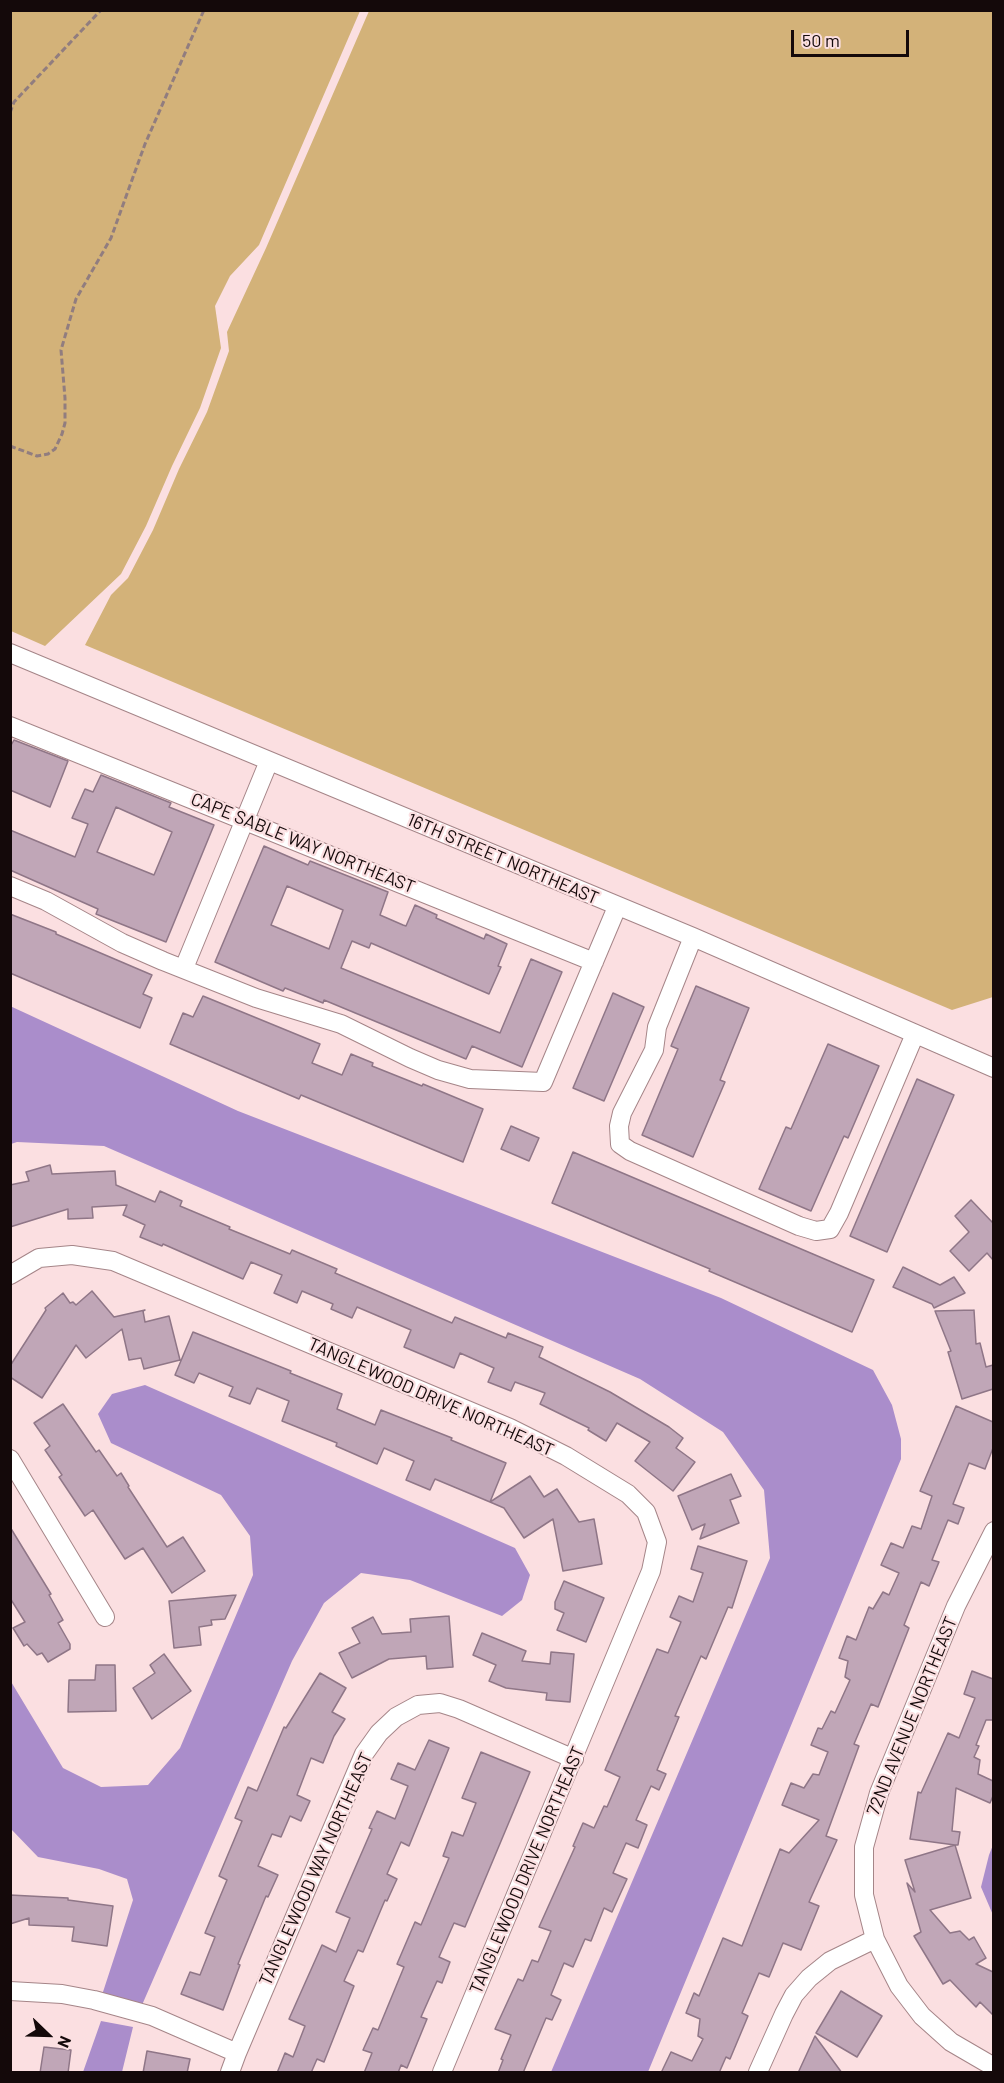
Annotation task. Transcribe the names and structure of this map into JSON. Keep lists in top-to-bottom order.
{
  "streets": {
    "street": [
      "CAPE SABLE WAY NORTHEAST",
      "16TH STREET NORTHEAST",
      "TANGLEWOOD DRIVE NORTHEAST",
      "72ND AVENUE NORTHEAST",
      "TANGLEWOOD WAY NORTHEAST"
    ]
  },
  "crossings": [
    ["TANGLEWOOD DRIVE NORTHEAST", "TANGLEWOOD WAY NORTHEAST"]
  ],
  "scale_bar": "50 m",
  "north": "bottom right"
}
